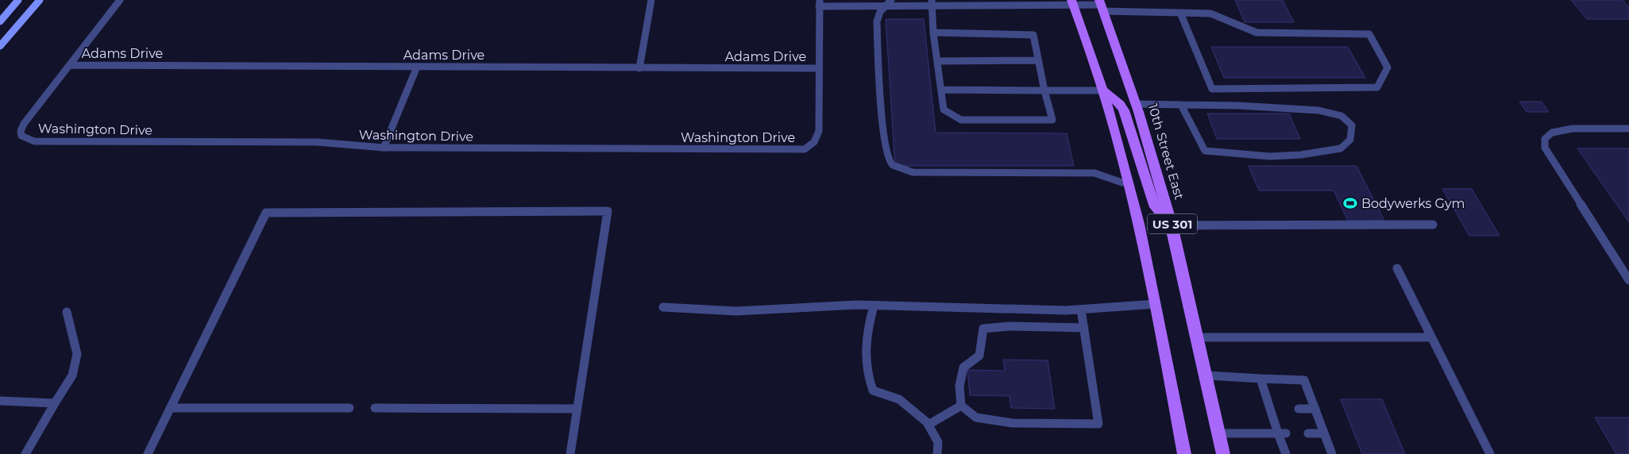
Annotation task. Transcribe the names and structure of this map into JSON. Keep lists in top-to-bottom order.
{
  "streets": {
    "main road": ["10th Street East", "US 301"],
    "street": ["Adams Drive", "Washington Drive"]
  },
  "crossings": [
    ["Adams Drive", "Washington Drive"]
  ],
  "places": {
    "sports": ["Bodywerks Gym"]
  }
}
